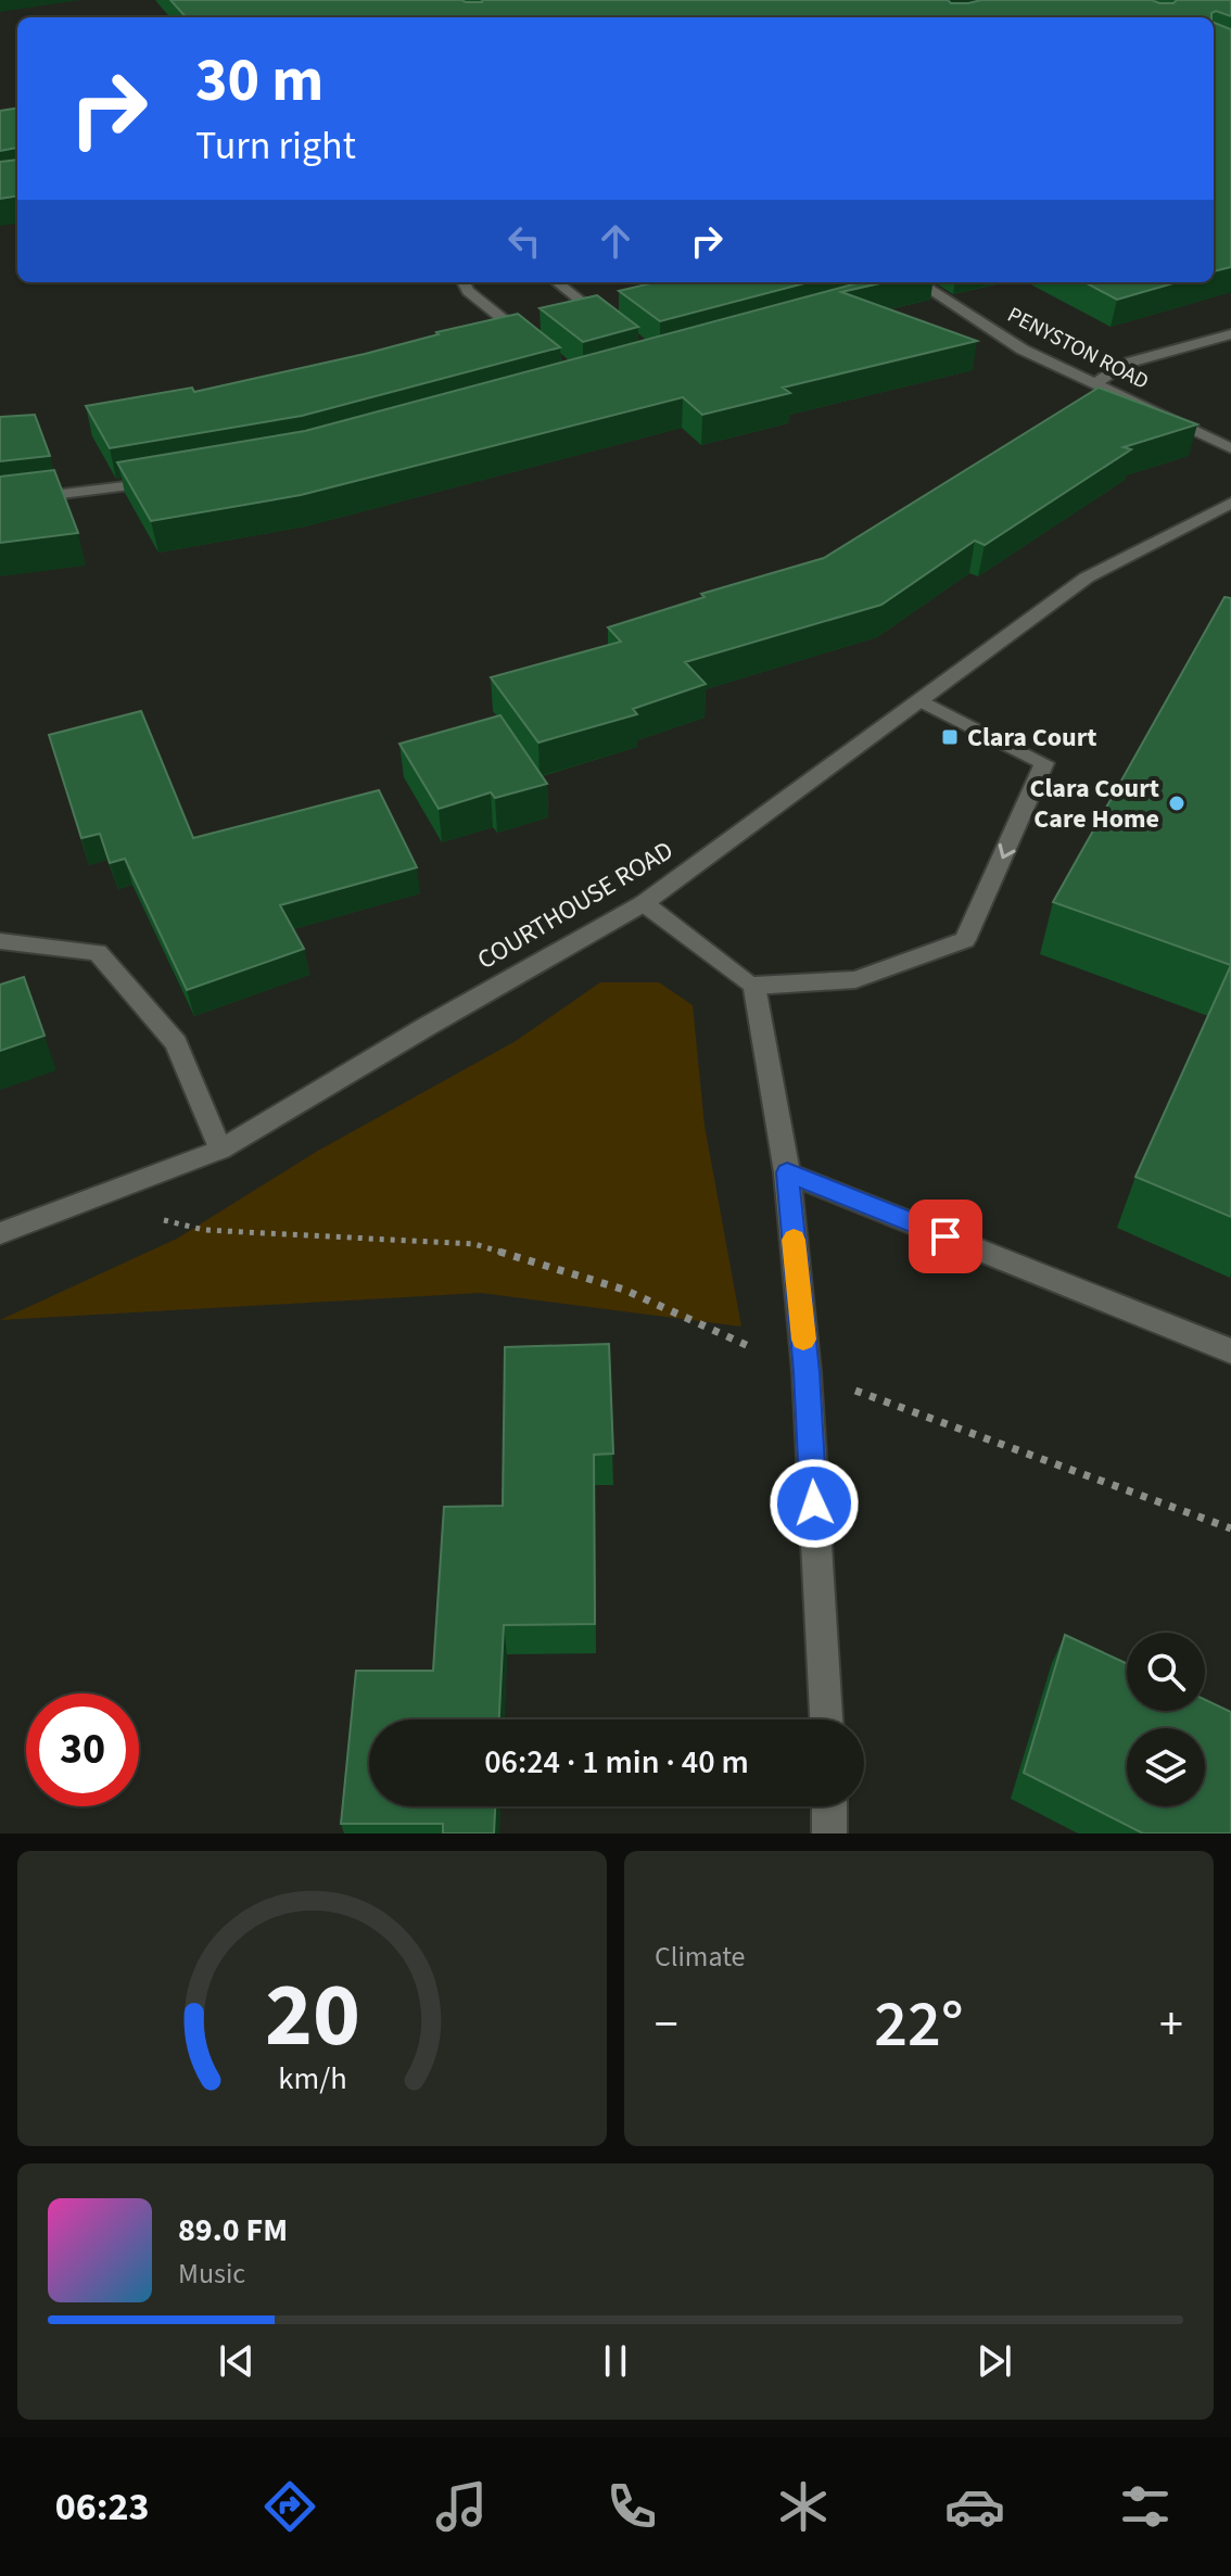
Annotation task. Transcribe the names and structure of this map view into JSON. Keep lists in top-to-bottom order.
{
  "streets": {
    "street": ["PENYSTON ROAD", "COURTHOUSE ROAD"]
  },
  "places": {
    "transit": ["Clara Court"],
    "other": ["Clara Court Care Home"]
  },
  "page": {
    "turn": ["30 m", "Turn right"],
    "limit": "30",
    "trip": "06:24 · 1 min · 40 m",
    "tile": "Climate",
    "heat": ["−", "22°", "+"],
    "song": ["89.0 FM", "Music"],
    "tabs": "06:23",
    "gauge": ["20", "km/h"]
  }
}
